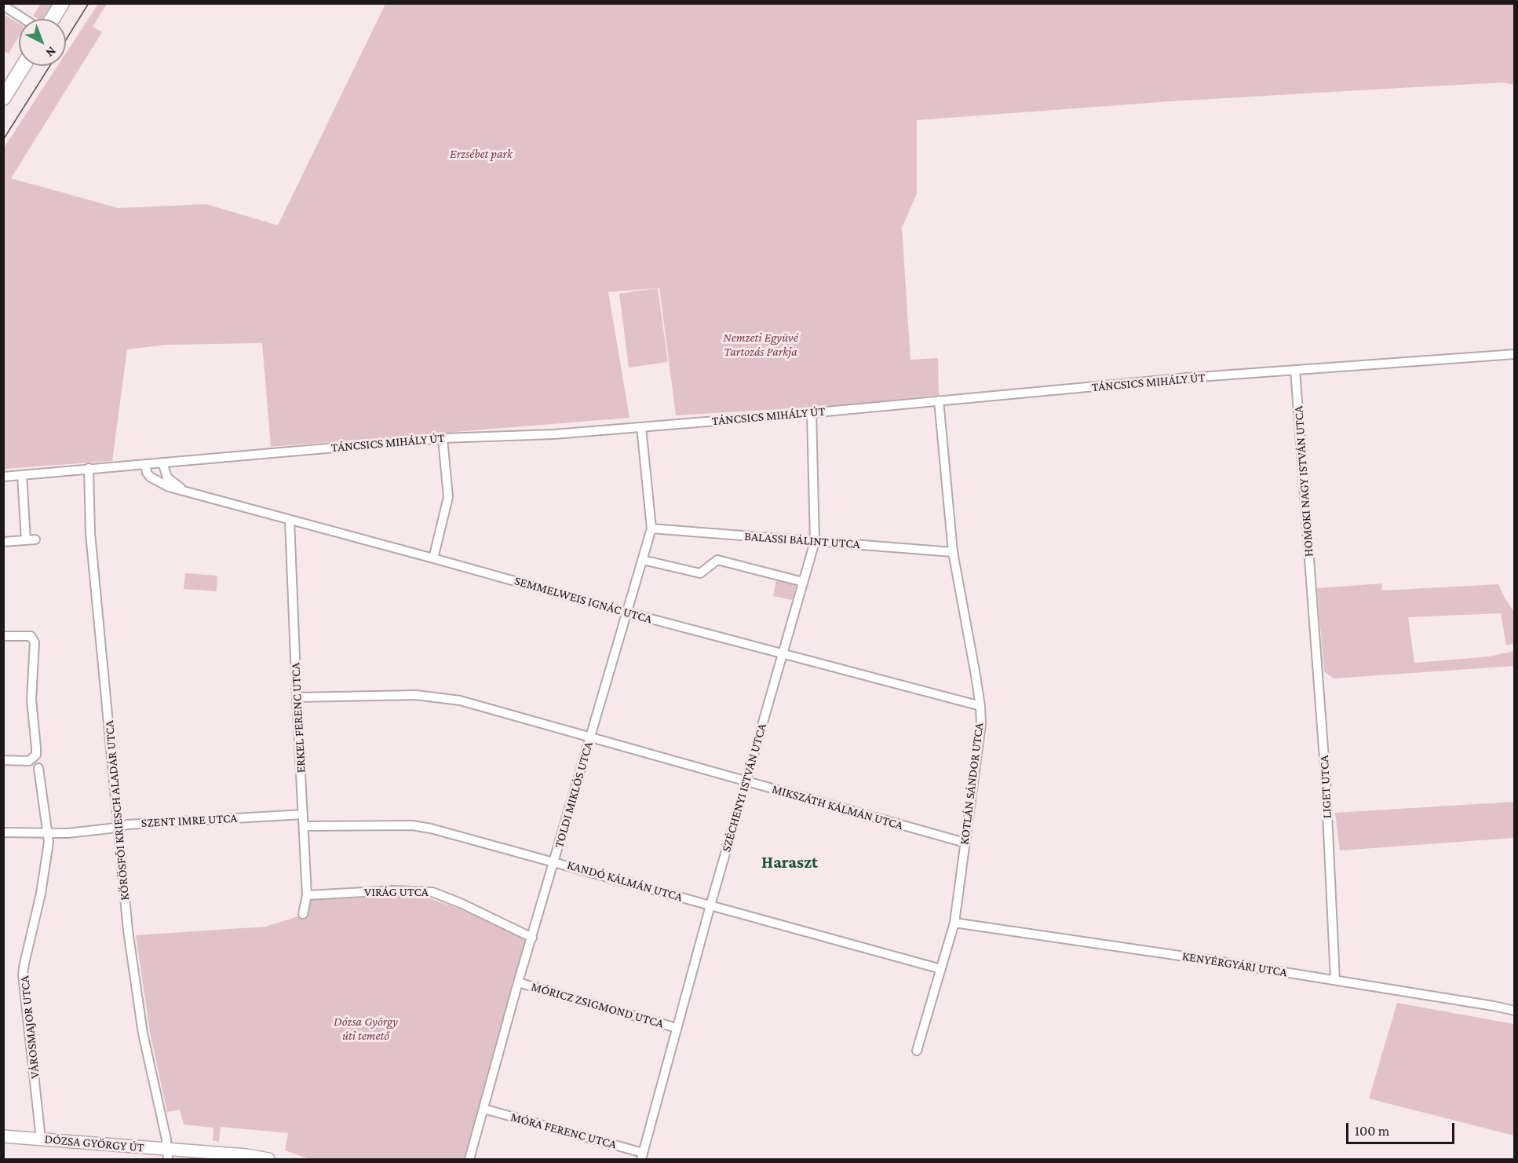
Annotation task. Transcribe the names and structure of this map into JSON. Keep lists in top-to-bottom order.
{
  "streets": {
    "main road": ["DÓZSA GYÖRGY ÚT"],
    "street": [
      "TÁNCSICS MIHÁLY ÚT",
      "HOMOKI NAGY ISTVÁN UTCA",
      "BALASSI BÁLINT UTCA",
      "SEMMELWEIS IGNÁC UTCA",
      "ERKEL FERENC UTCA",
      "KOTLÁN SÁNDOR UTCA",
      "LIGET UTCA",
      "SZÉCHENYI ISTVÁN UTCA",
      "TOLDI MIKLÓS UTCA",
      "MIKSZÁTH KÁLMÁN UTCA",
      "KÖRÖSFŐI KRIESCH ALADÁR UTCA",
      "SZENT IMRE UTCA",
      "KANDÓ KÁLMÁN UTCA",
      "VIRÁG UTCA",
      "KENYÉRGYÁRI UTCA",
      "MÓRICZ ZSIGMOND UTCA",
      "VÁROSMAJOR UTCA",
      "MÓRA FERENC UTCA"
    ]
  },
  "crossings": [
    ["TÁNCSICS MIHÁLY ÚT", "HOMOKI NAGY ISTVÁN UTCA"],
    ["TÁNCSICS MIHÁLY ÚT", "SEMMELWEIS IGNÁC UTCA"],
    ["TÁNCSICS MIHÁLY ÚT", "KOTLÁN SÁNDOR UTCA"],
    ["TÁNCSICS MIHÁLY ÚT", "SZÉCHENYI ISTVÁN UTCA"],
    ["TÁNCSICS MIHÁLY ÚT", "TOLDI MIKLÓS UTCA"],
    ["TÁNCSICS MIHÁLY ÚT", "KÖRÖSFŐI KRIESCH ALADÁR UTCA"],
    ["HOMOKI NAGY ISTVÁN UTCA", "LIGET UTCA"],
    ["BALASSI BÁLINT UTCA", "KOTLÁN SÁNDOR UTCA"],
    ["BALASSI BÁLINT UTCA", "SZÉCHENYI ISTVÁN UTCA"],
    ["BALASSI BÁLINT UTCA", "TOLDI MIKLÓS UTCA"],
    ["SEMMELWEIS IGNÁC UTCA", "ERKEL FERENC UTCA"],
    ["SEMMELWEIS IGNÁC UTCA", "KOTLÁN SÁNDOR UTCA"],
    ["SEMMELWEIS IGNÁC UTCA", "SZÉCHENYI ISTVÁN UTCA"],
    ["SEMMELWEIS IGNÁC UTCA", "TOLDI MIKLÓS UTCA"],
    ["ERKEL FERENC UTCA", "MIKSZÁTH KÁLMÁN UTCA"],
    ["ERKEL FERENC UTCA", "SZENT IMRE UTCA"],
    ["ERKEL FERENC UTCA", "KANDÓ KÁLMÁN UTCA"],
    ["ERKEL FERENC UTCA", "VIRÁG UTCA"],
    ["KOTLÁN SÁNDOR UTCA", "MIKSZÁTH KÁLMÁN UTCA"],
    ["KOTLÁN SÁNDOR UTCA", "KANDÓ KÁLMÁN UTCA"],
    ["KOTLÁN SÁNDOR UTCA", "KENYÉRGYÁRI UTCA"],
    ["LIGET UTCA", "KENYÉRGYÁRI UTCA"],
    ["SZÉCHENYI ISTVÁN UTCA", "MIKSZÁTH KÁLMÁN UTCA"],
    ["SZÉCHENYI ISTVÁN UTCA", "KANDÓ KÁLMÁN UTCA"],
    ["SZÉCHENYI ISTVÁN UTCA", "MÓRICZ ZSIGMOND UTCA"],
    ["SZÉCHENYI ISTVÁN UTCA", "MÓRA FERENC UTCA"],
    ["TOLDI MIKLÓS UTCA", "MIKSZÁTH KÁLMÁN UTCA"],
    ["TOLDI MIKLÓS UTCA", "KANDÓ KÁLMÁN UTCA"],
    ["TOLDI MIKLÓS UTCA", "VIRÁG UTCA"],
    ["TOLDI MIKLÓS UTCA", "MÓRICZ ZSIGMOND UTCA"],
    ["TOLDI MIKLÓS UTCA", "MÓRA FERENC UTCA"],
    ["KÖRÖSFŐI KRIESCH ALADÁR UTCA", "SZENT IMRE UTCA"],
    ["KÖRÖSFŐI KRIESCH ALADÁR UTCA", "DÓZSA GYÖRGY ÚT"],
    ["SZENT IMRE UTCA", "VÁROSMAJOR UTCA"],
    ["VÁROSMAJOR UTCA", "DÓZSA GYÖRGY ÚT"]
  ],
  "districts": ["Haraszt"],
  "parks": ["Erzsébet park", "Nemzeti Együvé Tartozás Parkja", "Dózsa György úti temető"],
  "scale_bar": "100 m",
  "north": "bottom right"
}
